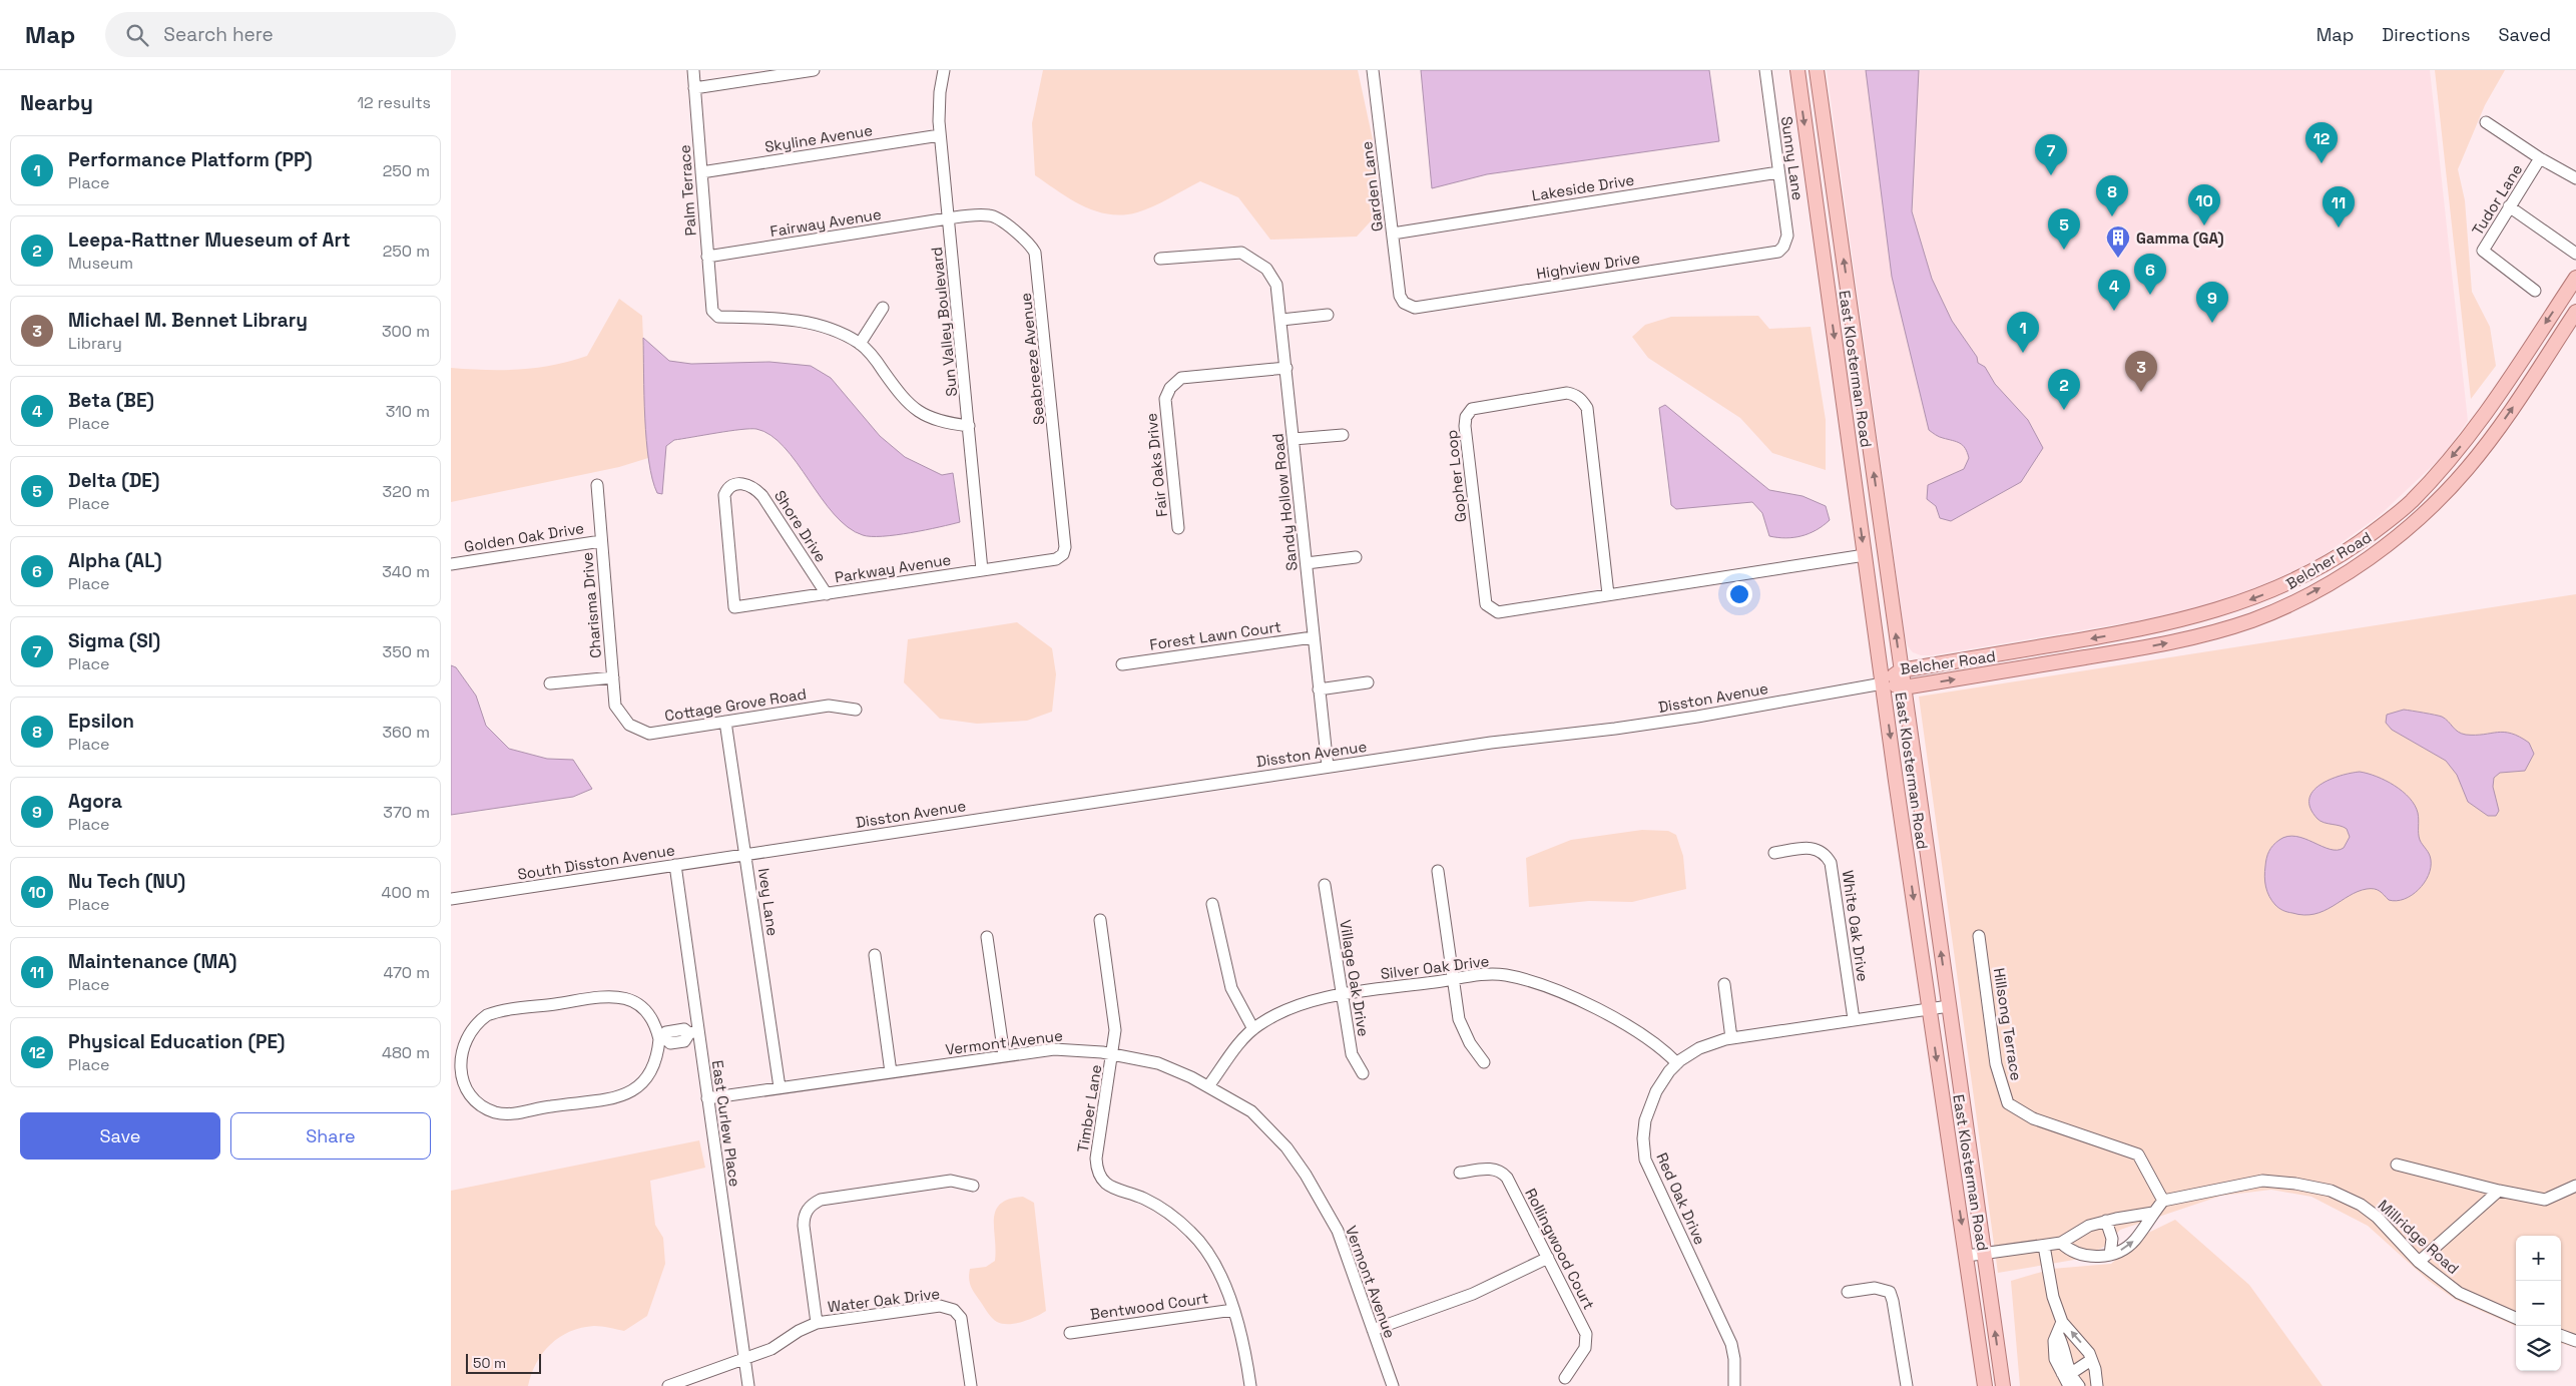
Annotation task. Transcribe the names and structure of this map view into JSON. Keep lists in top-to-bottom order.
{
  "streets": {
    "main road": ["East Klosterman Road", "Belcher Road"],
    "street": [
      "Skyline Avenue",
      "Sunny Lane",
      "Garden Lane",
      "Lakeside Drive",
      "Palm Terrace",
      "Tudor Lane",
      "Fairway Avenue",
      "Highview Drive",
      "Sun Valley Boulevard",
      "Seabreeze Avenue",
      "Fair Oaks Drive",
      "Gopher Loop",
      "Sandy Hollow Road",
      "Shore Drive",
      "Golden Oak Drive",
      "Parkway Avenue",
      "Charisma Drive",
      "Forest Lawn Court",
      "Disston Avenue",
      "Cottage Grove Road",
      "South Disston Avenue",
      "Ivey Lane",
      "White Oak Drive",
      "Silver Oak Drive",
      "Village Oak Drive",
      "Hillsong Terrace",
      "Vermont Avenue",
      "Timber Lane",
      "East Curlew Place",
      "Red Oak Drive",
      "Millridge Road",
      "Rollingwood Court",
      "Water Oak Drive",
      "Bentwood Court"
    ]
  },
  "crossings": [
    ["Skyline Avenue", "Palm Terrace"],
    ["Skyline Avenue", "Sun Valley Boulevard"],
    ["Sunny Lane", "Lakeside Drive"],
    ["Sunny Lane", "Highview Drive"],
    ["Garden Lane", "Lakeside Drive"],
    ["Garden Lane", "Highview Drive"],
    ["Palm Terrace", "Fairway Avenue"],
    ["Fairway Avenue", "Sun Valley Boulevard"],
    ["Fairway Avenue", "Seabreeze Avenue"],
    ["Sun Valley Boulevard", "Seabreeze Avenue"],
    ["Sun Valley Boulevard", "Parkway Avenue"],
    ["Seabreeze Avenue", "Parkway Avenue"],
    ["East Klosterman Road", "Gopher Loop"],
    ["East Klosterman Road", "Belcher Road"],
    ["East Klosterman Road", "Disston Avenue"],
    ["East Klosterman Road", "Red Oak Drive"],
    ["Fair Oaks Drive", "Sandy Hollow Road"],
    ["Sandy Hollow Road", "Forest Lawn Court"],
    ["Sandy Hollow Road", "Disston Avenue"],
    ["Shore Drive", "Parkway Avenue"],
    ["Golden Oak Drive", "Charisma Drive"],
    ["Belcher Road", "Disston Avenue"],
    ["Charisma Drive", "Cottage Grove Road"],
    ["Disston Avenue", "South Disston Avenue"],
    ["Disston Avenue", "Ivey Lane"],
    ["Cottage Grove Road", "Ivey Lane"],
    ["South Disston Avenue", "Ivey Lane"],
    ["South Disston Avenue", "East Curlew Place"],
    ["Ivey Lane", "Vermont Avenue"],
    ["White Oak Drive", "Red Oak Drive"],
    ["Silver Oak Drive", "Village Oak Drive"],
    ["Silver Oak Drive", "Vermont Avenue"],
    ["Silver Oak Drive", "Red Oak Drive"],
    ["Hillsong Terrace", "Millridge Road"],
    ["Vermont Avenue", "Timber Lane"],
    ["Vermont Avenue", "East Curlew Place"],
    ["Timber Lane", "Bentwood Court"],
    ["East Curlew Place", "Water Oak Drive"]
  ],
  "places": {
    "building": ["Gamma (GA)"]
  },
  "scale_bar": "50 m",
  "page": {
    "header": "Map",
    "search": "Search here",
    "nav": ["Map", "Directions", "Saved"],
    "heading": ["Nearby", "12 results"],
    "pins": [
      "12",
      "7",
      "8",
      "10",
      "11",
      "5",
      "6",
      "4",
      "9",
      "1",
      "3",
      "2"
    ],
    "list": [
      {
        "mark": "1",
        "name": "Performance Platform (PP)",
        "note": "Place",
        "value": "250 m"
      },
      {
        "mark": "2",
        "name": "Leepa-Rattner Mueseum of Art",
        "note": "Museum",
        "value": "250 m"
      },
      {
        "mark": "3",
        "name": "Michael M. Bennet Library",
        "note": "Library",
        "value": "300 m"
      },
      {
        "mark": "4",
        "name": "Beta (BE)",
        "note": "Place",
        "value": "310 m"
      },
      {
        "mark": "5",
        "name": "Delta (DE)",
        "note": "Place",
        "value": "320 m"
      },
      {
        "mark": "6",
        "name": "Alpha (AL)",
        "note": "Place",
        "value": "340 m"
      },
      {
        "mark": "7",
        "name": "Sigma (SI)",
        "note": "Place",
        "value": "350 m"
      },
      {
        "mark": "8",
        "name": "Epsilon",
        "note": "Place",
        "value": "360 m"
      },
      {
        "mark": "9",
        "name": "Agora",
        "note": "Place",
        "value": "370 m"
      },
      {
        "mark": "10",
        "name": "Nu Tech (NU)",
        "note": "Place",
        "value": "400 m"
      },
      {
        "mark": "11",
        "name": "Maintenance (MA)",
        "note": "Place",
        "value": "470 m"
      },
      {
        "mark": "12",
        "name": "Physical Education (PE)",
        "note": "Place",
        "value": "480 m"
      }
    ],
    "buttons": ["Save", "Share"],
    "map_buttons": ["+", "−"],
    "scale": "50 m"
  }
}
